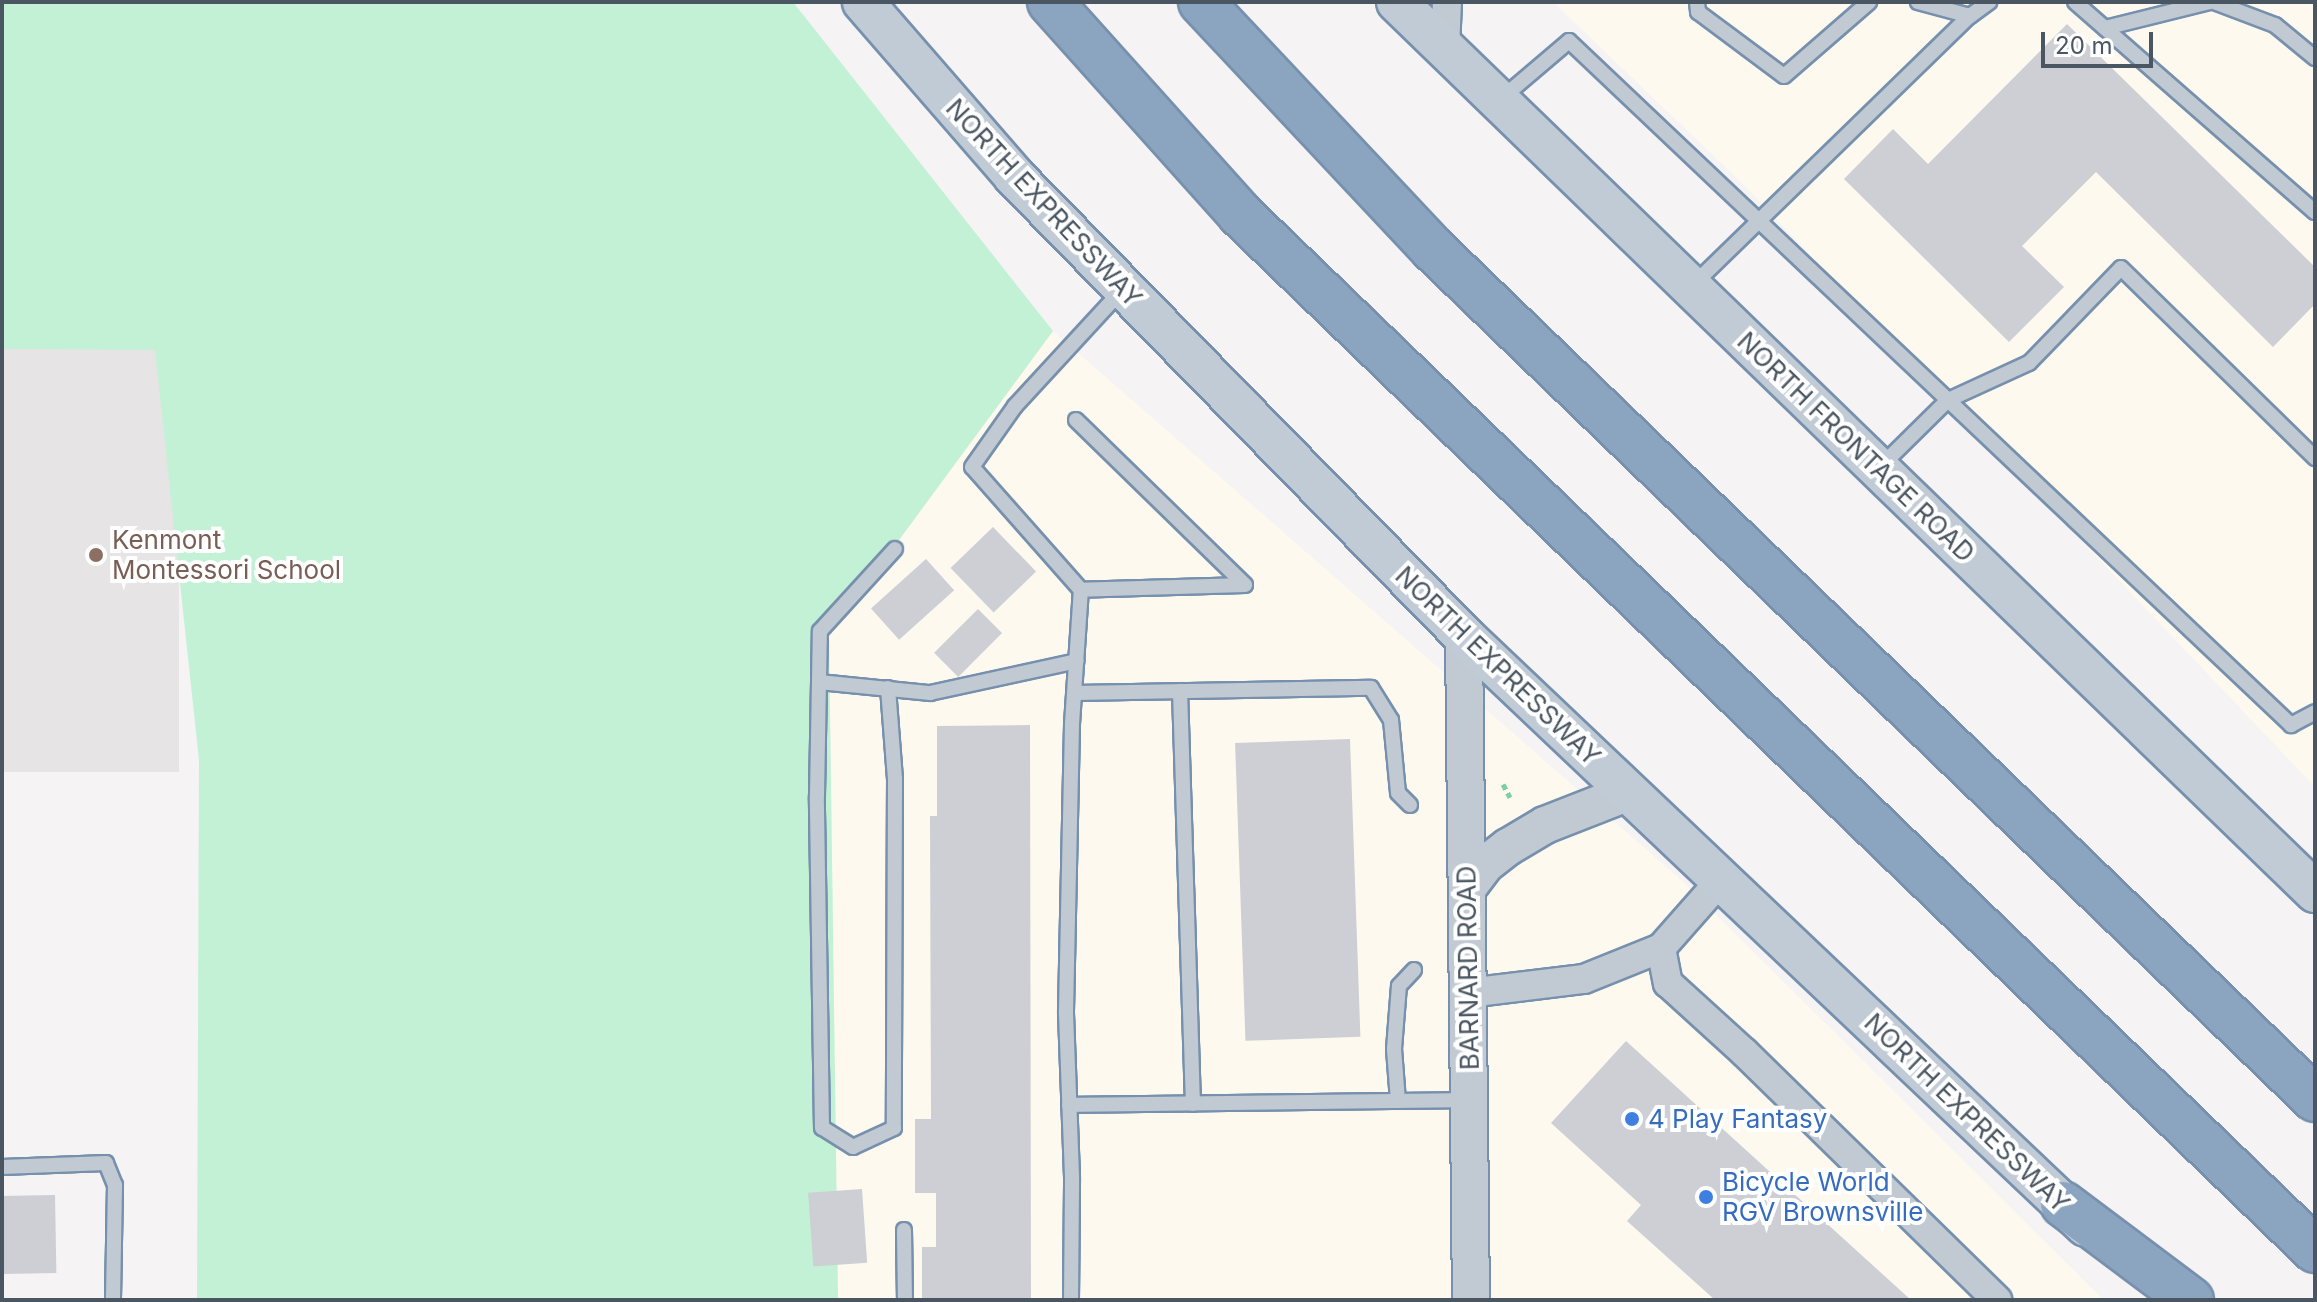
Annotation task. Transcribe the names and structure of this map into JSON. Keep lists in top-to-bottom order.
{
  "streets": {
    "main road": ["NORTH EXPRESSWAY", "NORTH FRONTAGE ROAD"],
    "street": ["BARNARD ROAD"]
  },
  "crossings": [
    ["NORTH EXPRESSWAY", "BARNARD ROAD"]
  ],
  "places": ["Kenmont Montessori School", "4 Play Fantasy", "Bicycle World RGV Brownsville"],
  "scale_bar": "20 m"
}
